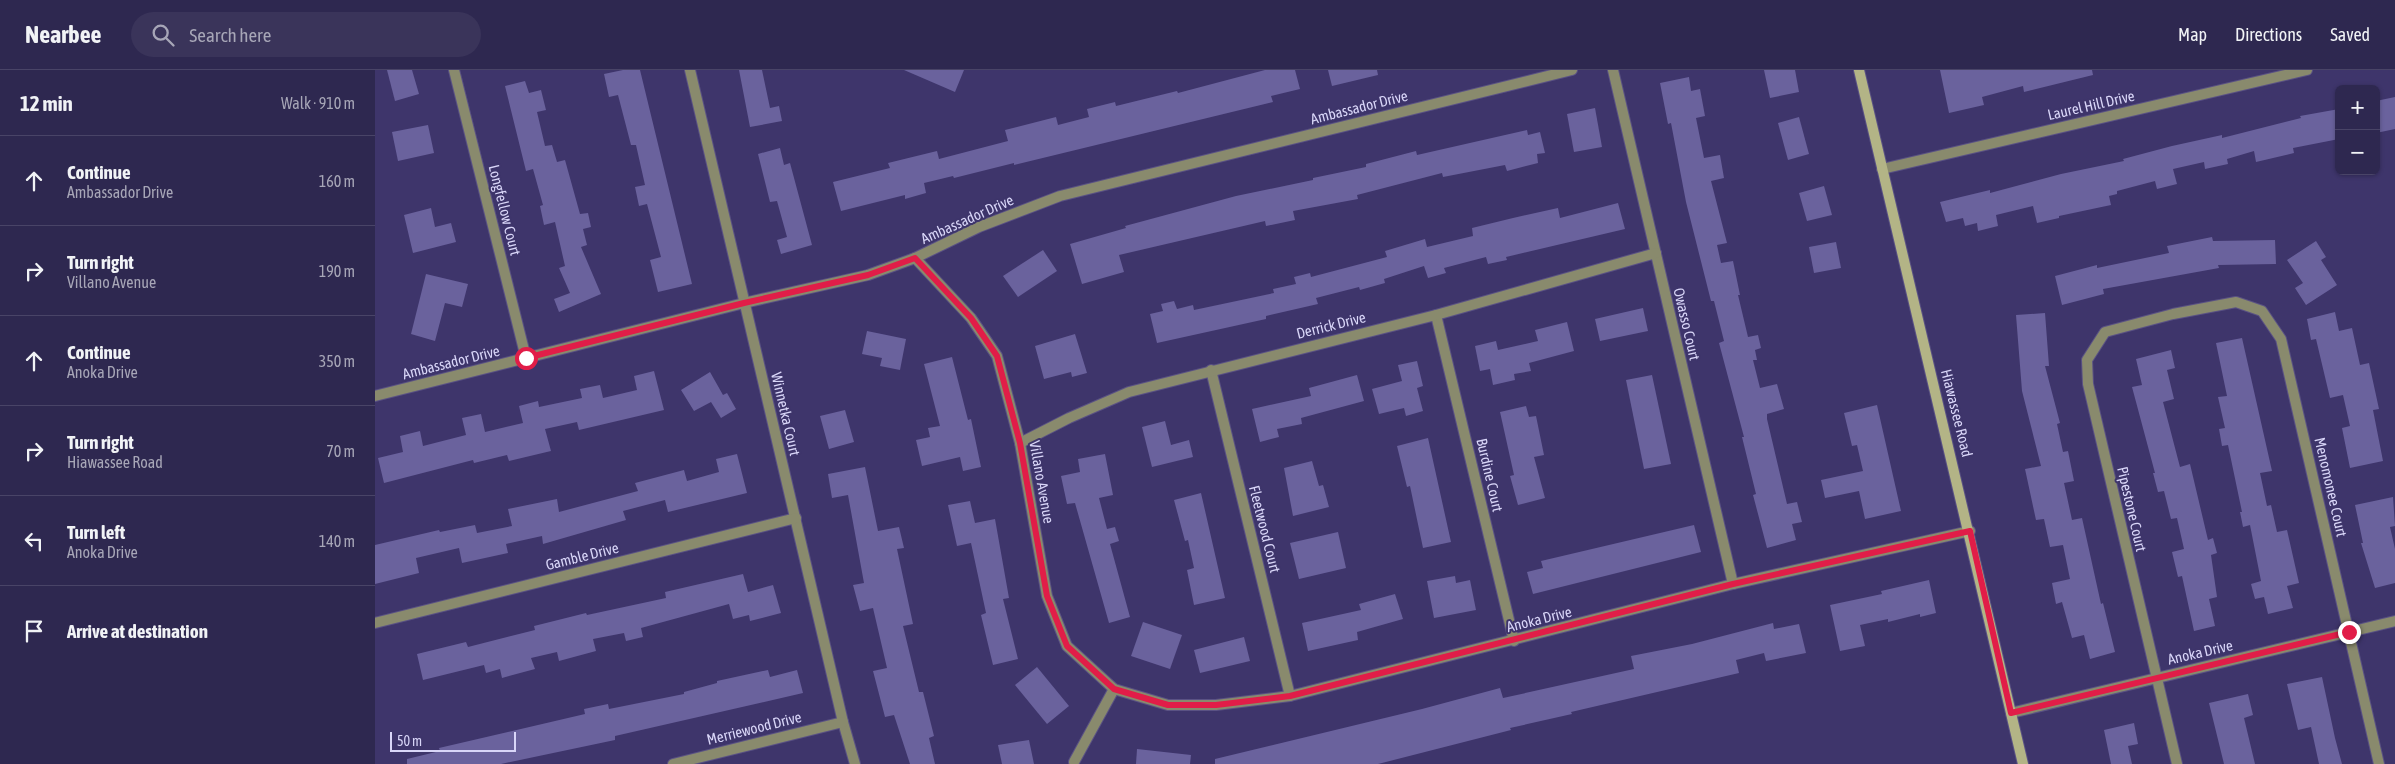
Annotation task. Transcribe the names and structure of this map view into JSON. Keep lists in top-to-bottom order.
{
  "streets": {
    "main road": ["Hiawassee Road"],
    "street": [
      "Laurel Hill Drive",
      "Ambassador Drive",
      "Longfellow Court",
      "Owasso Court",
      "Derrick Drive",
      "Winnetka Court",
      "Burdine Court",
      "Villano Avenue",
      "Menomonee Court",
      "Pipestone Court",
      "Fleetwood Court",
      "Gamble Drive",
      "Anoka Drive",
      "Merriewood Drive"
    ]
  },
  "crossings": [
    ["Laurel Hill Drive", "Hiawassee Road"],
    ["Ambassador Drive", "Longfellow Court"],
    ["Ambassador Drive", "Winnetka Court"],
    ["Ambassador Drive", "Villano Avenue"],
    ["Owasso Court", "Derrick Drive"],
    ["Owasso Court", "Anoka Drive"],
    ["Derrick Drive", "Burdine Court"],
    ["Derrick Drive", "Villano Avenue"],
    ["Derrick Drive", "Fleetwood Court"],
    ["Hiawassee Road", "Anoka Drive"],
    ["Winnetka Court", "Gamble Drive"],
    ["Winnetka Court", "Merriewood Drive"],
    ["Burdine Court", "Anoka Drive"],
    ["Villano Avenue", "Anoka Drive"],
    ["Menomonee Court", "Pipestone Court"],
    ["Menomonee Court", "Anoka Drive"],
    ["Pipestone Court", "Anoka Drive"],
    ["Fleetwood Court", "Anoka Drive"]
  ],
  "scale_bar": "50 m",
  "page": {
    "header": "Nearbee",
    "search": "Search here",
    "nav": ["Map", "Directions", "Saved"],
    "heading": ["12 min", "Walk · 910 m"],
    "map_buttons": ["+", "−"],
    "list": [
      ["Continue", "Ambassador Drive", "160 m"],
      ["Turn right", "Villano Avenue", "190 m"],
      ["Continue", "Anoka Drive", "350 m"],
      ["Turn right", "Hiawassee Road", "70 m"],
      ["Turn left", "Anoka Drive", "140 m"],
      "Arrive at destination"
    ],
    "scale": "50 m"
  }
}
